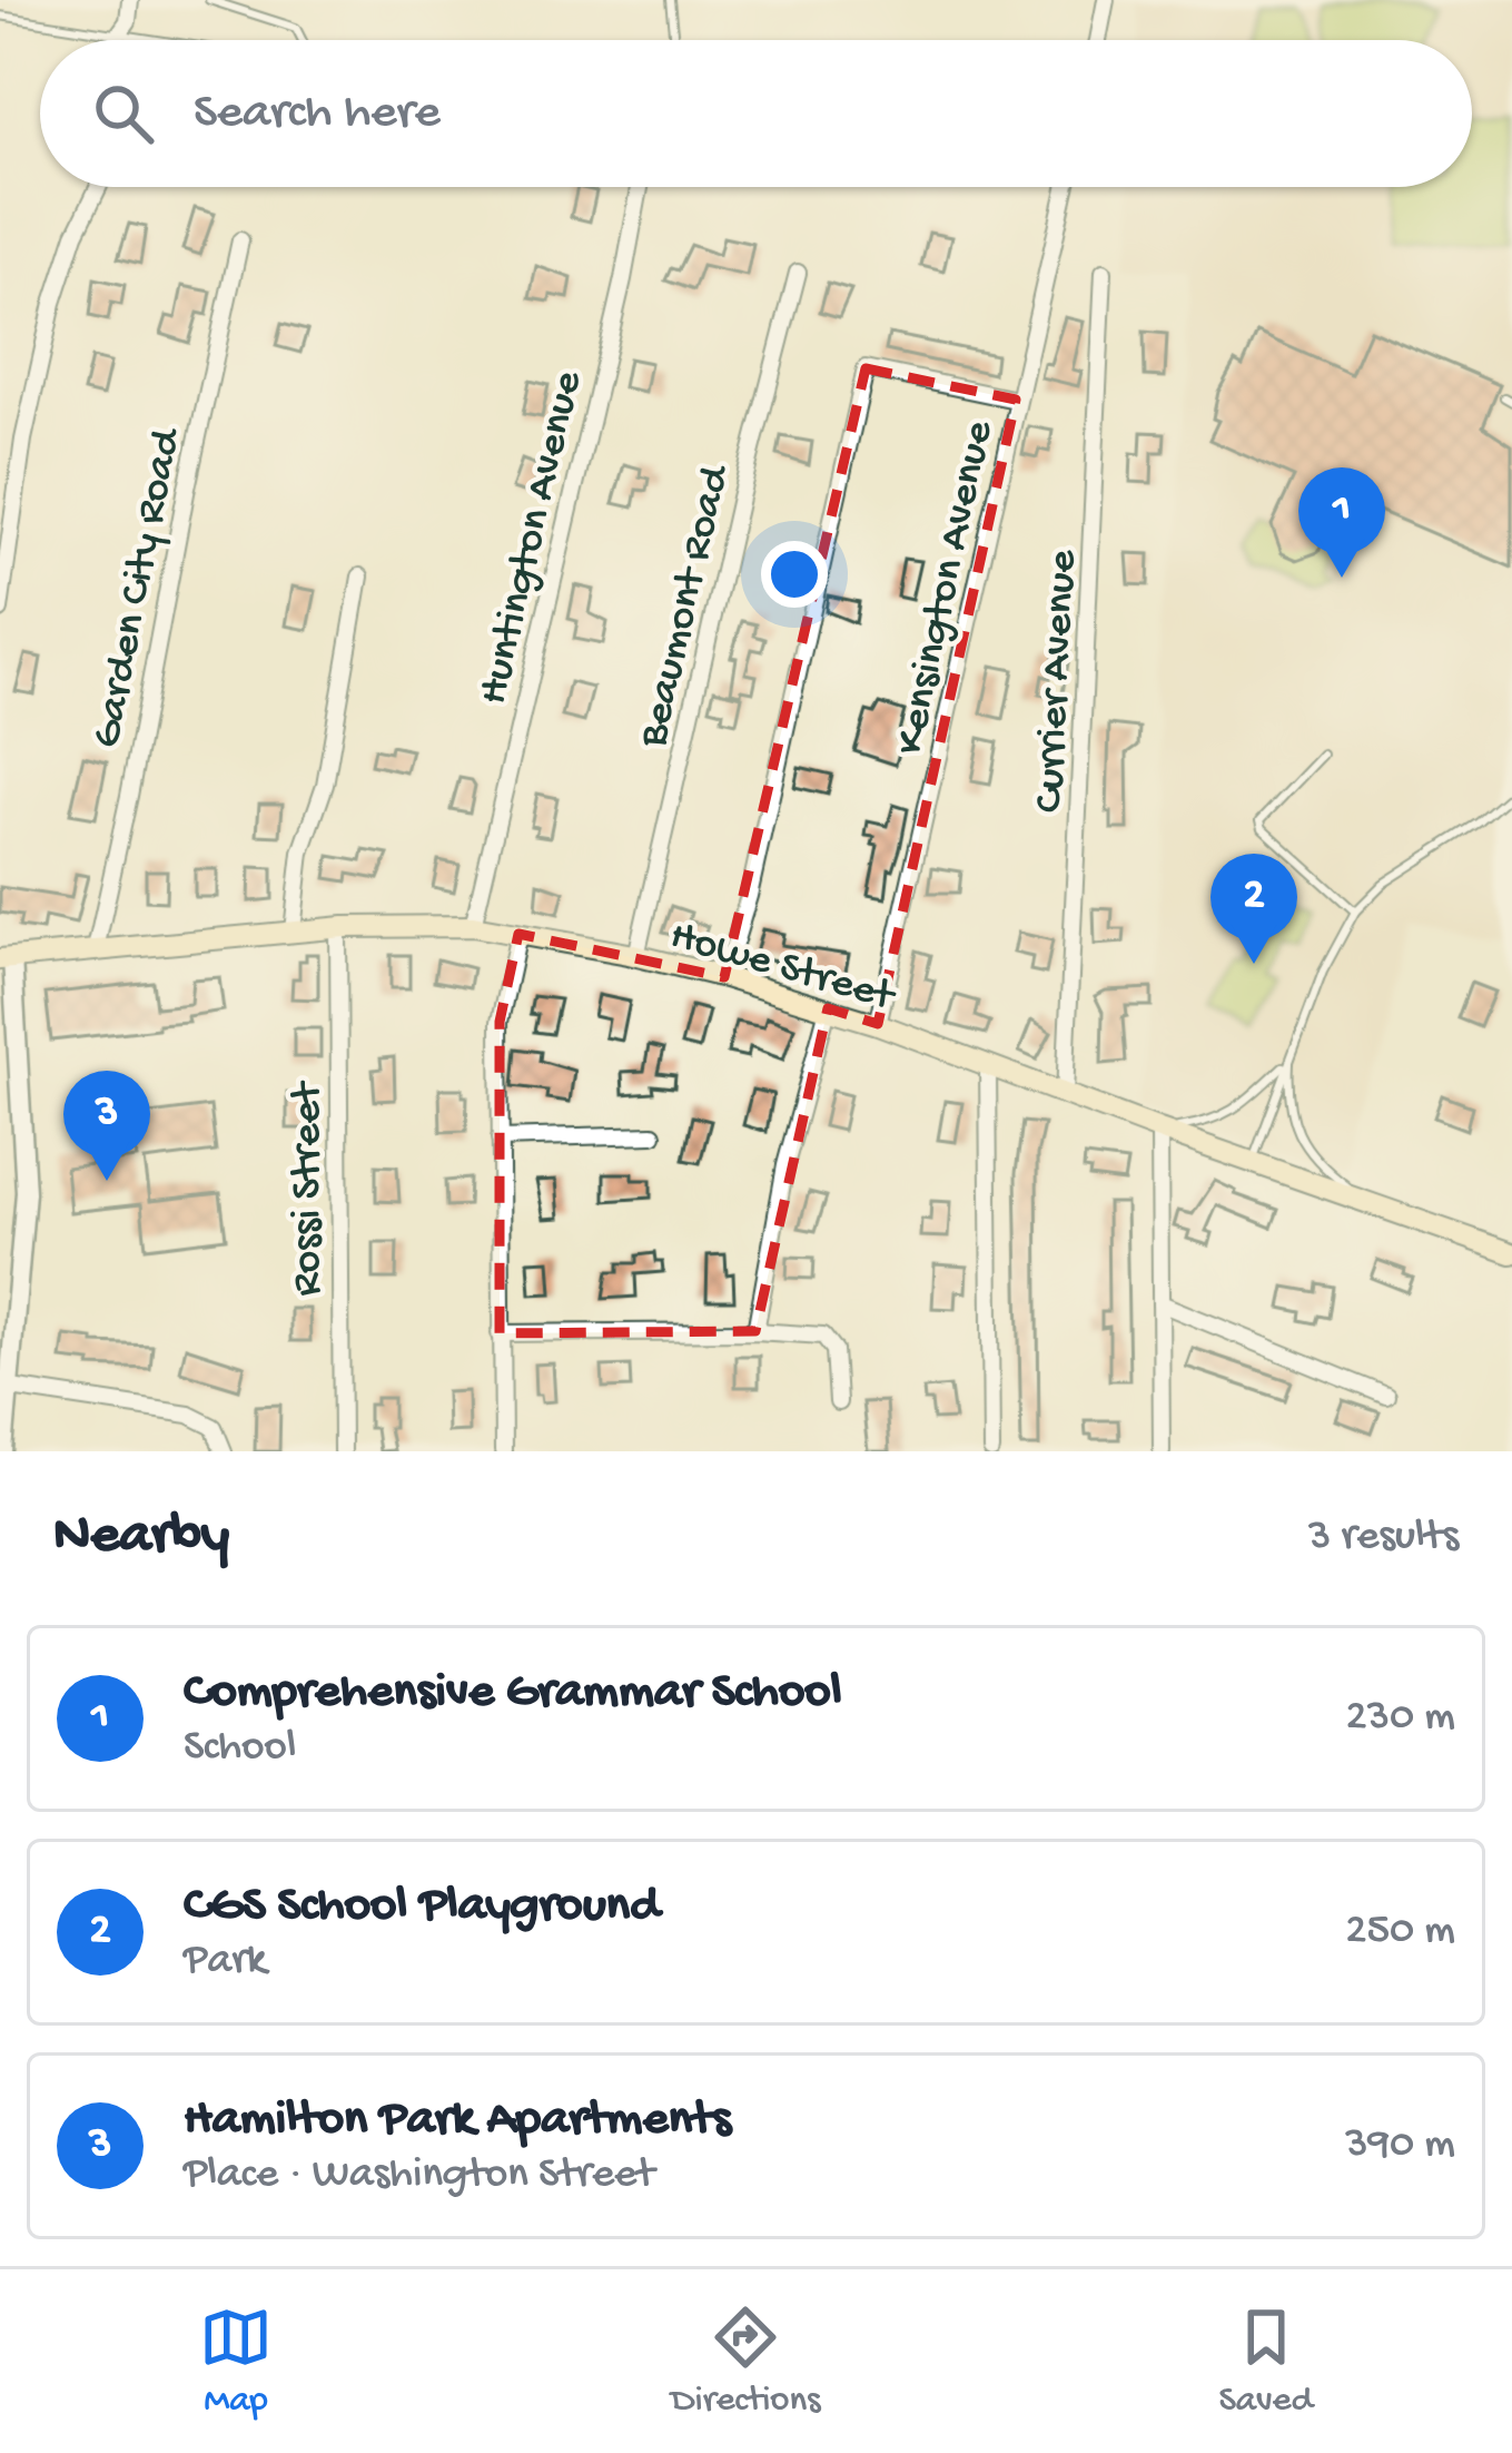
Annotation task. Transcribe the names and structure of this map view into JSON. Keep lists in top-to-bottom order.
{
  "streets": {
    "main road": ["Howe Street"],
    "street": [
      "Huntington Avenue",
      "Kensington Avenue",
      "Garden City Road",
      "Beaumont Road",
      "Currier Avenue",
      "Rossi Street"
    ]
  },
  "crossings": [
    ["Huntington Avenue", "Howe Street"],
    ["Kensington Avenue", "Howe Street"],
    ["Garden City Road", "Howe Street"],
    ["Beaumont Road", "Howe Street"],
    ["Currier Avenue", "Howe Street"],
    ["Howe Street", "Rossi Street"]
  ],
  "page": {
    "search": "Search here",
    "pins": ["1", "2", "3"],
    "heading": ["Nearby", "3 results"],
    "list": [
      {
        "mark": "1",
        "name": "Comprehensive Grammar School",
        "note": "School",
        "value": "230 m"
      },
      {
        "mark": "2",
        "name": "CGS School Playground",
        "note": "Park",
        "value": "250 m"
      },
      {
        "mark": "3",
        "name": "Hamilton Park Apartments",
        "note": "Place · Washington Street",
        "value": "390 m"
      }
    ],
    "nav": ["Map", "Directions", "Saved"]
  }
}
